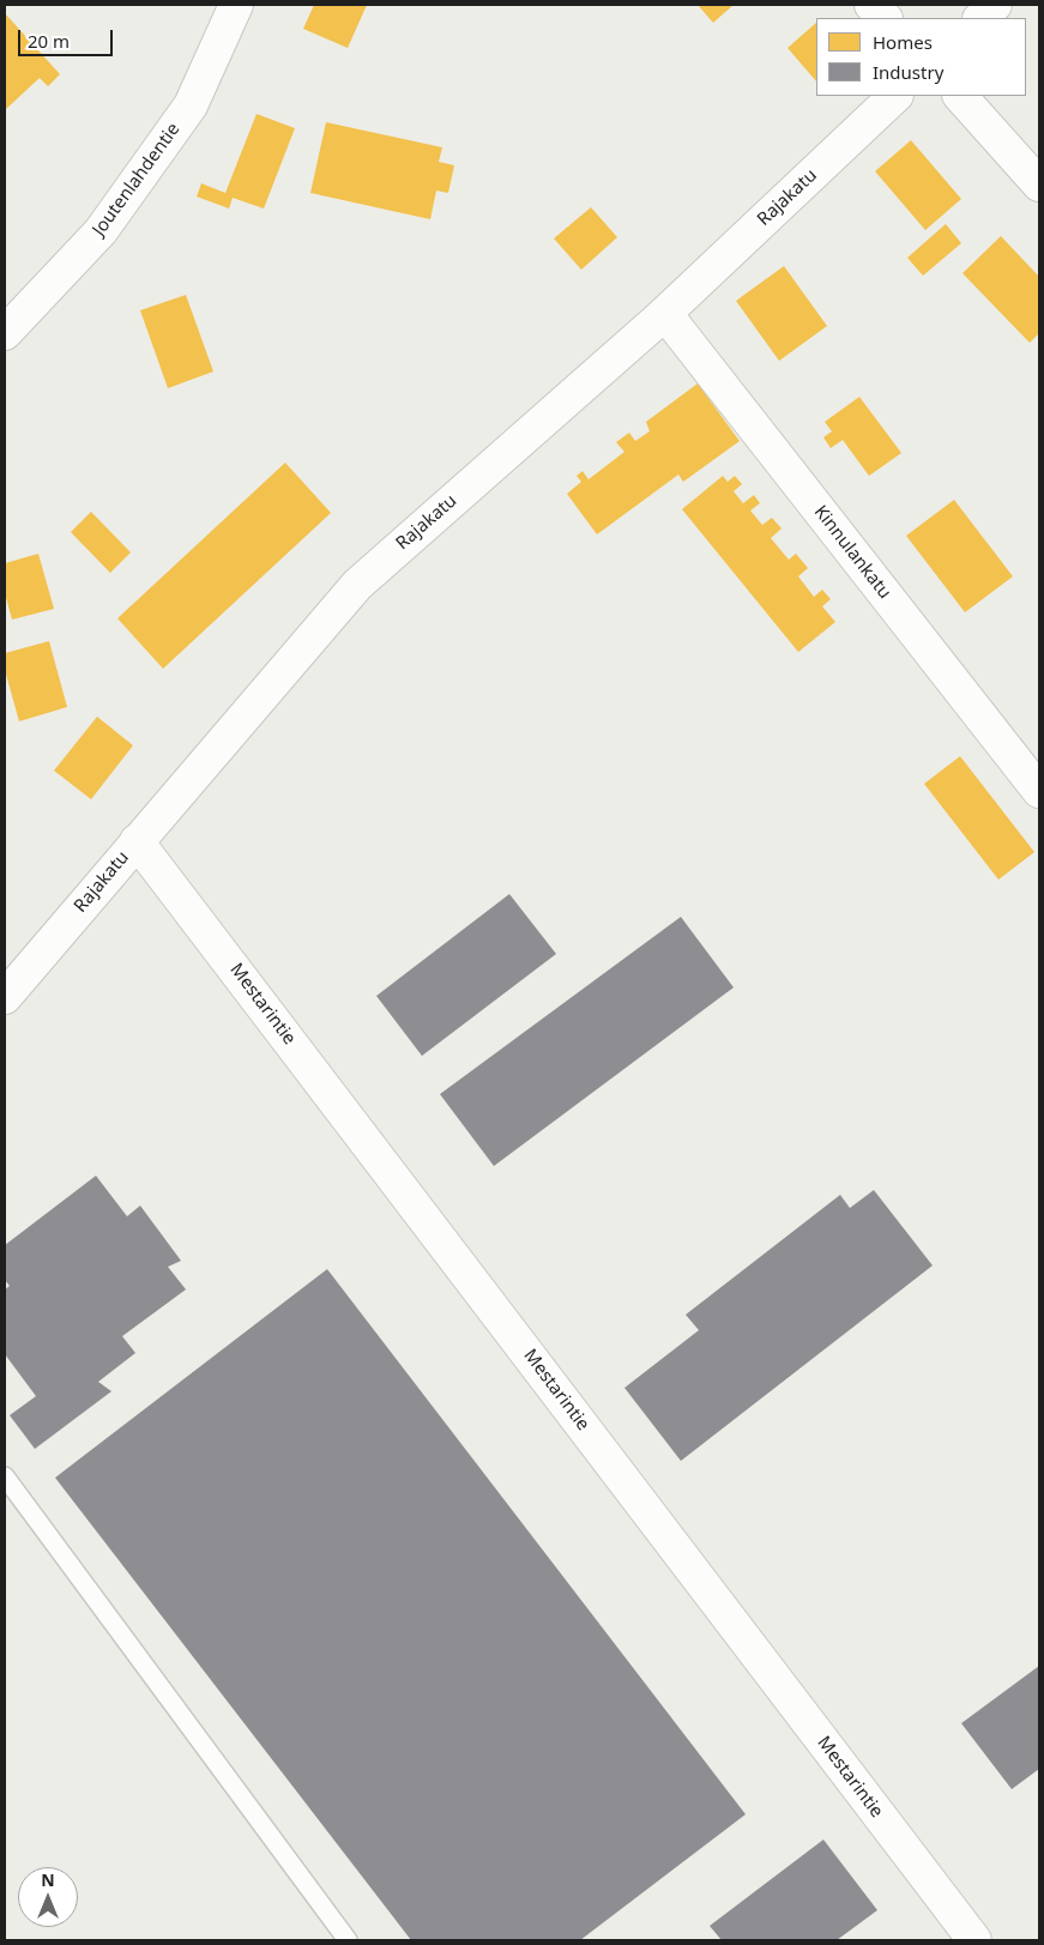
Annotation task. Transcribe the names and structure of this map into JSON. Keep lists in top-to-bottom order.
{
  "streets": {
    "street": [
      "Joutenlahdentie",
      "Rajakatu",
      "Kinnulankatu",
      "Mestarintie"
    ]
  },
  "crossings": [
    ["Rajakatu", "Kinnulankatu"],
    ["Rajakatu", "Mestarintie"]
  ],
  "legend": ["Homes", "Industry"],
  "scale_bar": "20 m",
  "north": "top"
}
